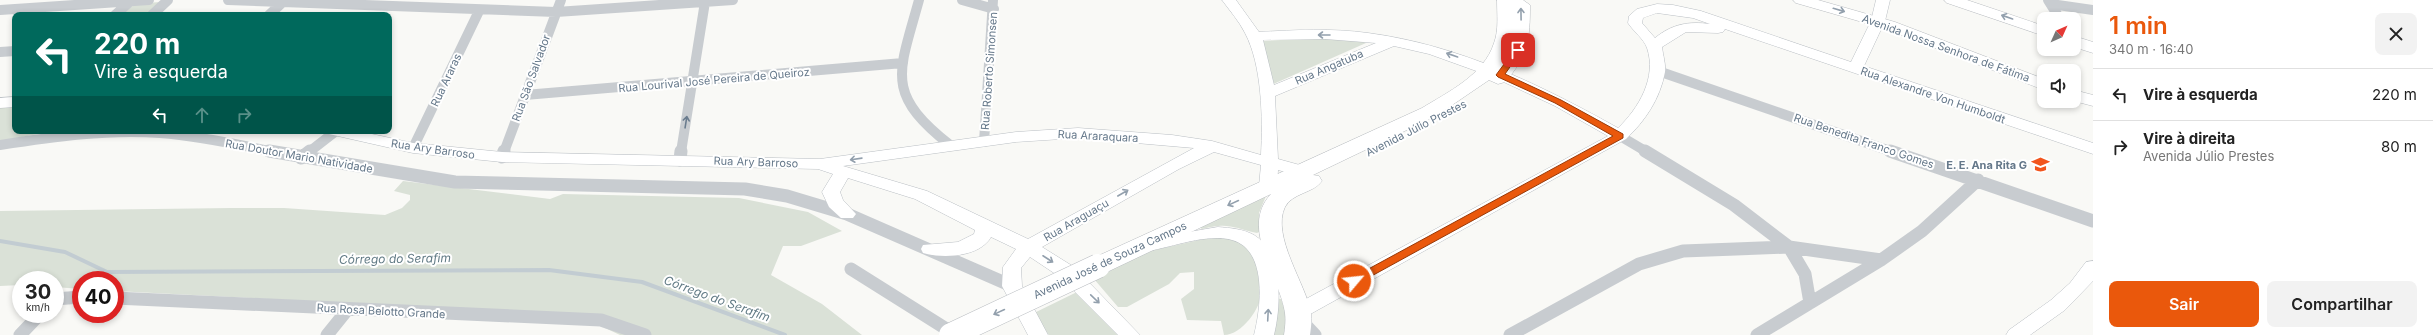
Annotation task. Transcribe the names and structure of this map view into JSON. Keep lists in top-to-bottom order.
{
  "streets": {
    "highway": ["Avenida Júlio Prestes", "Avenida José de Souza Campos"],
    "main road": ["Avenida Nossa Senhora de Fátima"],
    "street": [
      "Rua Angatuba",
      "Rua Roberto Simonsen",
      "Rua São Salvador",
      "Rua Araras",
      "Rua Lourival José Pereira de Queiroz",
      "Rua Alexandre Von Humboldt",
      "Rua Araraquara",
      "Rua Benedita Franco Gomes",
      "Rua Ary Barroso",
      "Rua Doutor Mario Natividade",
      "Rua Araguaçu",
      "Rua Rosa Belotto Grande"
    ]
  },
  "crossings": [
    ["Rua Roberto Simonsen", "Rua Araraquara"],
    ["Rua São Salvador", "Rua Lourival José Pereira de Queiroz"],
    ["Rua São Salvador", "Rua Ary Barroso"],
    ["Rua Araras", "Rua Ary Barroso"],
    ["Avenida Júlio Prestes", "Rua Araraquara"],
    ["Avenida Júlio Prestes", "Avenida José de Souza Campos"],
    ["Rua Araraquara", "Rua Ary Barroso"],
    ["Rua Araraquara", "Rua Araguaçu"],
    ["Rua Ary Barroso", "Rua Araguaçu"],
    ["Rua Doutor Mario Natividade", "Rua Araguaçu"]
  ],
  "one_way": ["Rua Araguaçu", "Avenida José de Souza Campos"],
  "water": ["Córrego do Serafim"],
  "places": {
    "school or university": ["E. E. Ana Rita G"]
  },
  "north": "top right",
  "page": {
    "heading": ["1 min", "340 m · 16:40"],
    "turn": ["220 m", "Vire à esquerda"],
    "list": [
      {
        "name": "Vire à esquerda",
        "value": "220 m"
      },
      {
        "name": "Vire à direita",
        "note": "Avenida Júlio Prestes",
        "value": "80 m"
      }
    ],
    "speed": "30 km/h",
    "limit": "40",
    "buttons": ["Sair", "Compartilhar"]
  }
}
